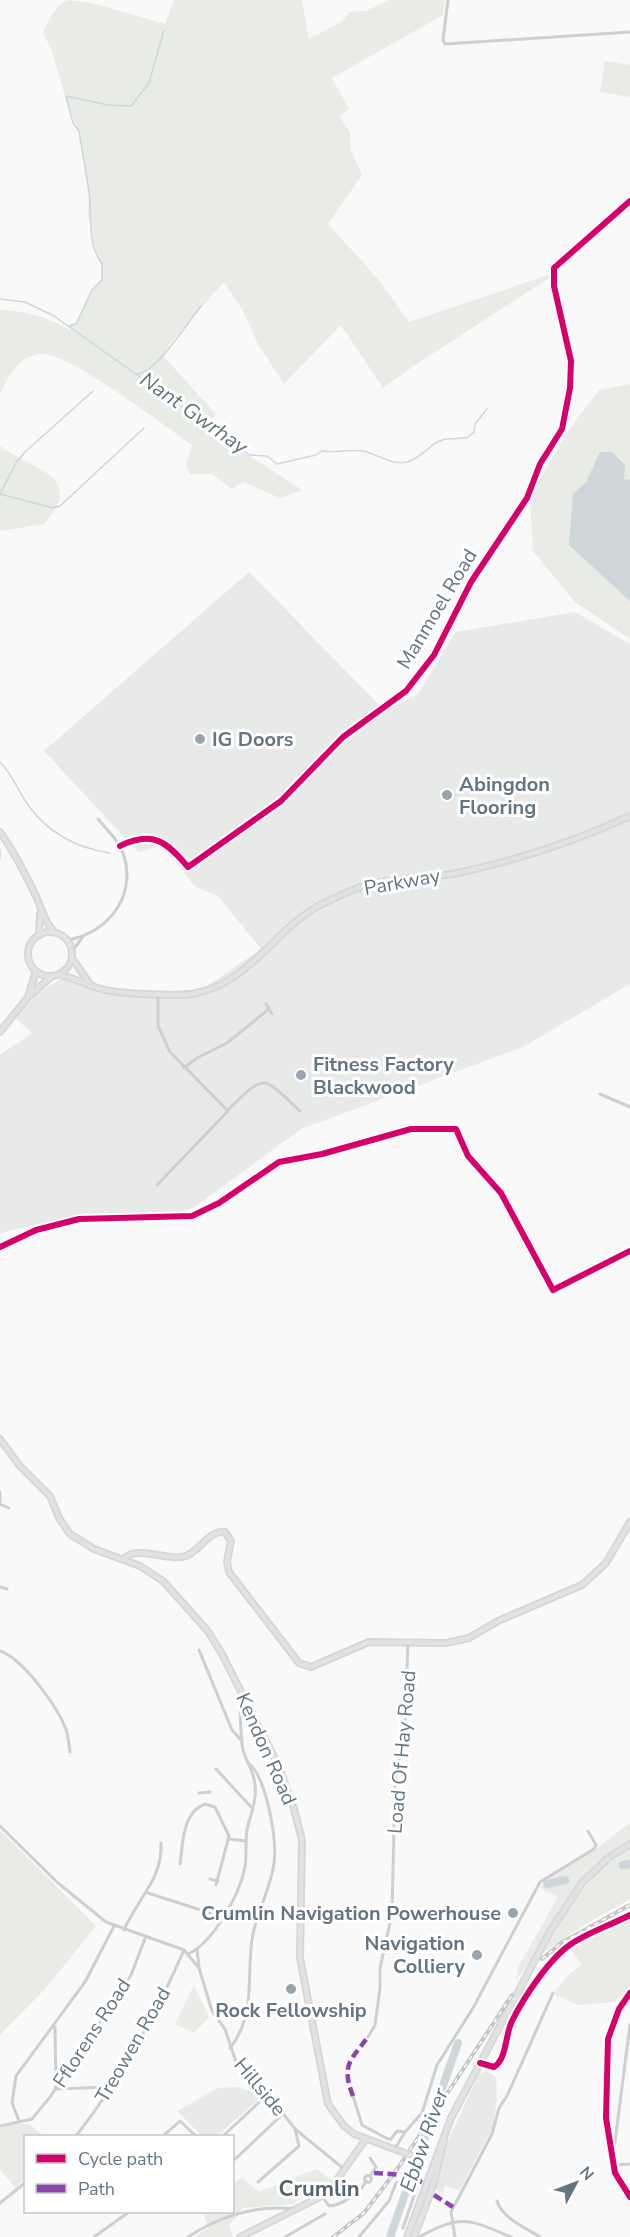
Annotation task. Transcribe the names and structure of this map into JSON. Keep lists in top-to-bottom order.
{
  "streets": {
    "street": [
      "Manmoel Road",
      "Parkway",
      "Kendon Road",
      "Load Of Hay Road",
      "Fflorens Road",
      "Treowen Road",
      "Hillside"
    ]
  },
  "crossings": [
    ["Treowen Road", "Hillside"]
  ],
  "districts": ["Crumlin"],
  "water": ["Nant Gwrhay", "Ebbw River"],
  "places": [
    "IG Doors",
    "Abingdon Flooring",
    "Fitness Factory Blackwood",
    "Crumlin Navigation Powerhouse",
    "Navigation Colliery",
    "Rock Fellowship"
  ],
  "legend": ["Cycle path", "Path"],
  "north": "top right"
}
